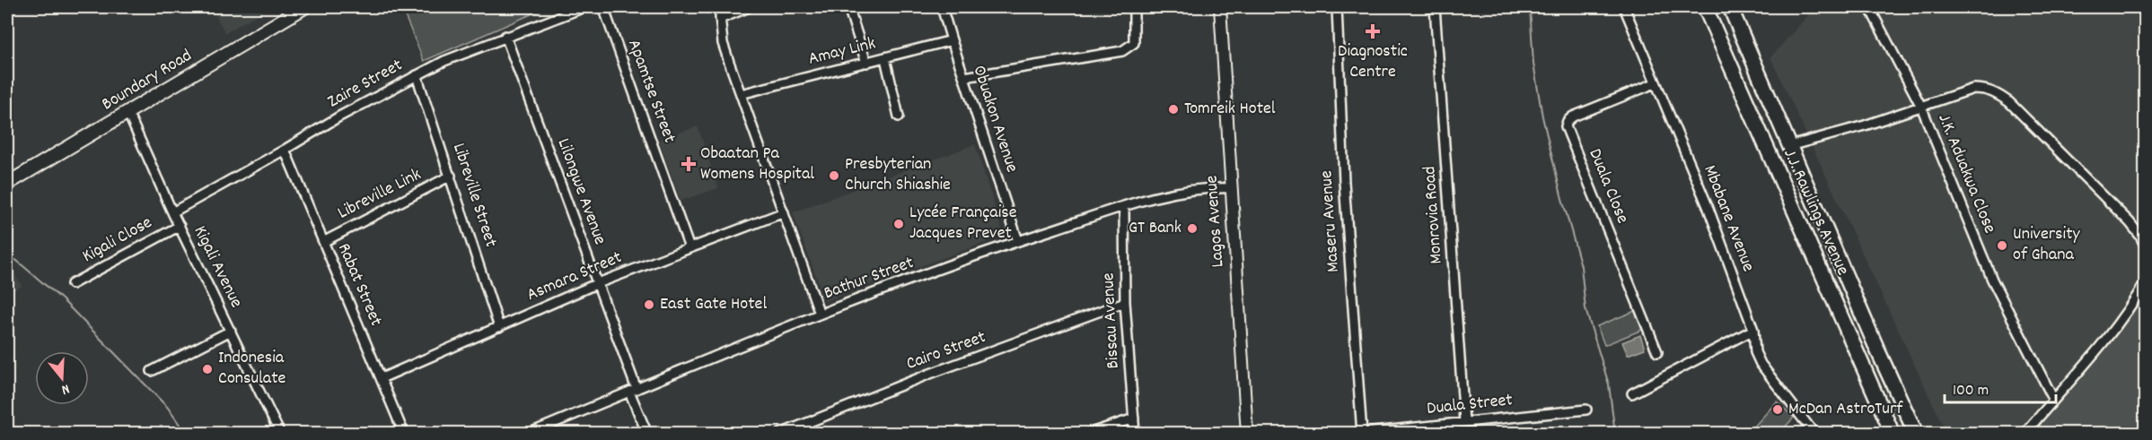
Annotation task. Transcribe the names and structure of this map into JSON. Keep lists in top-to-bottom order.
{
  "streets": {
    "highway": ["J.J. Rawlings Avenue"],
    "main road": ["Boundary Road"],
    "street": [
      "Amay Link",
      "Zaire Street",
      "Apamtse Street",
      "Obuakon Avenue",
      "J.K. Aduakwa Close",
      "Duala Close",
      "Lilongwe Avenue",
      "Libreville Link",
      "Libreville Street",
      "Monrovia Road",
      "Mbabane Avenue",
      "Lagos Avenue",
      "Maseru Avenue",
      "Kigali Close",
      "Kigali Avenue",
      "Asmara Street",
      "Bathur Street",
      "Rabat Street",
      "Bissau Avenue",
      "Cairo Street",
      "Duala Street"
    ]
  },
  "crossings": [
    ["Amay Link", "Obuakon Avenue"],
    ["Boundary Road", "Kigali Avenue"],
    ["Zaire Street", "Lilongwe Avenue"],
    ["Zaire Street", "Libreville Street"],
    ["Zaire Street", "Kigali Avenue"],
    ["Zaire Street", "Rabat Street"],
    ["Apamtse Street", "Asmara Street"],
    ["Obuakon Avenue", "Bathur Street"],
    ["Duala Close", "Mbabane Avenue"],
    ["Lilongwe Avenue", "Asmara Street"],
    ["Lilongwe Avenue", "Bathur Street"],
    ["Libreville Link", "Libreville Street"],
    ["Libreville Link", "Rabat Street"],
    ["Libreville Street", "Asmara Street"],
    ["Monrovia Road", "Duala Street"],
    ["Lagos Avenue", "Bathur Street"],
    ["Maseru Avenue", "Duala Street"],
    ["Kigali Close", "Kigali Avenue"],
    ["Asmara Street", "Rabat Street"],
    ["Bathur Street", "Bissau Avenue"],
    ["Bissau Avenue", "Cairo Street"]
  ],
  "places": {
    "health": ["Diagnostic Centre", "Obaatan Pa Womens Hospital"],
    "other": [
      "Tomreik Hotel",
      "Presbyterian Church Shiashie",
      "Lycée Française Jacques Prevet",
      "GT Bank",
      "University of Ghana",
      "East Gate Hotel",
      "Indonesia Consulate",
      "McDan AstroTurf"
    ]
  },
  "scale_bar": "100 m",
  "north": "bottom"
}
